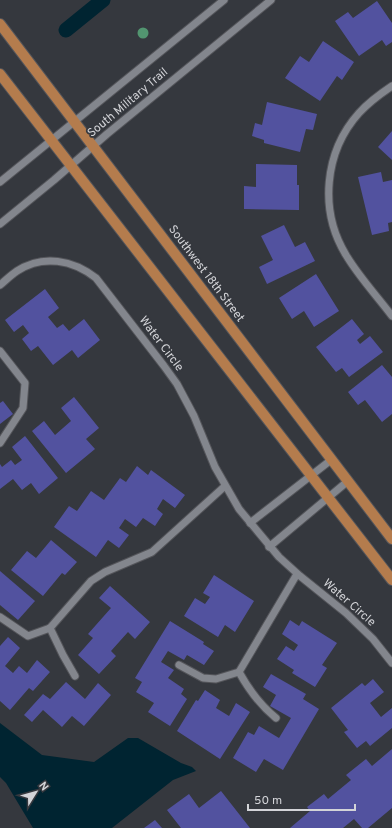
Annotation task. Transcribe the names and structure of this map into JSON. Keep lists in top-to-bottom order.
{
  "streets": {
    "main road": ["Southwest 18th Street"],
    "street": ["South Military Trail", "Water Circle"]
  },
  "crossings": [
    ["South Military Trail", "Southwest 18th Street"]
  ],
  "scale_bar": "50 m",
  "north": "top right"
}
